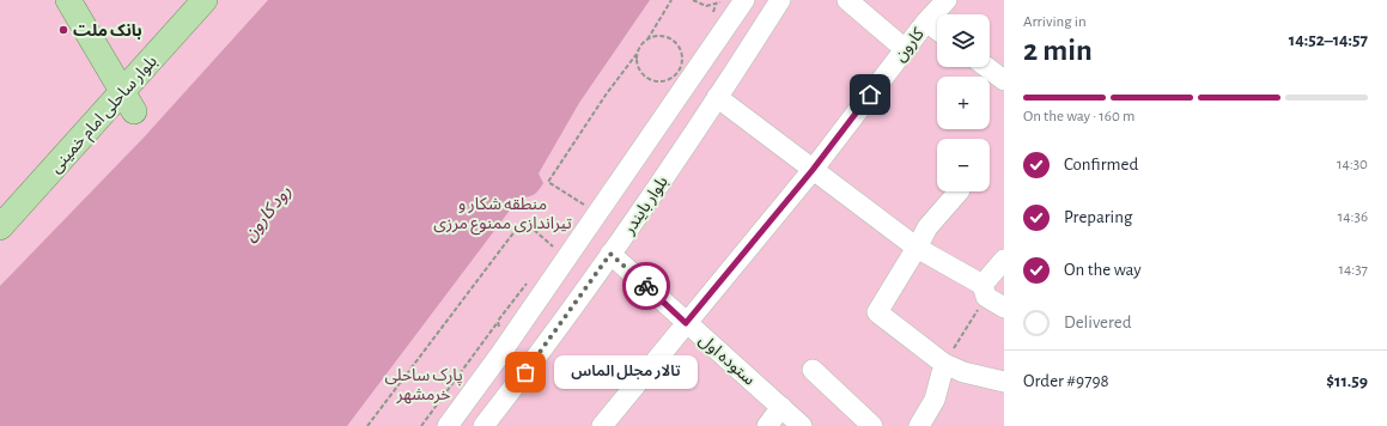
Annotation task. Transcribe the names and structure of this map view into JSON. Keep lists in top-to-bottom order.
{
  "streets": {
    "main road": ["بلوار ساحلی امام خمینی"],
    "street": ["کارون", "بلوار بایندر", "ستوده اول"]
  },
  "crossings": [
    ["کارون", "ستوده اول"],
    ["بلوار بایندر", "ستوده اول"]
  ],
  "water": ["رود کارون"],
  "parks": ["منطقه شکار و تیراندازی ممنوع مرزی", "پارک ساحلی خرمشهر"],
  "places": ["بانک ملت", "تالار مجلل الماس"],
  "page": {
    "heading": ["2 min", "Arriving in", "14:52–14:57"],
    "panel": ["Order #9798", "$11.59"],
    "map_buttons": ["+", "−"],
    "bar": "On the way · 160 m",
    "list": [
      ["Confirmed", "14:30"],
      ["Preparing", "14:36"],
      ["On the way", "14:37"],
      "Delivered"
    ],
    "bubble": "تالار مجلل الماس"
  }
}
